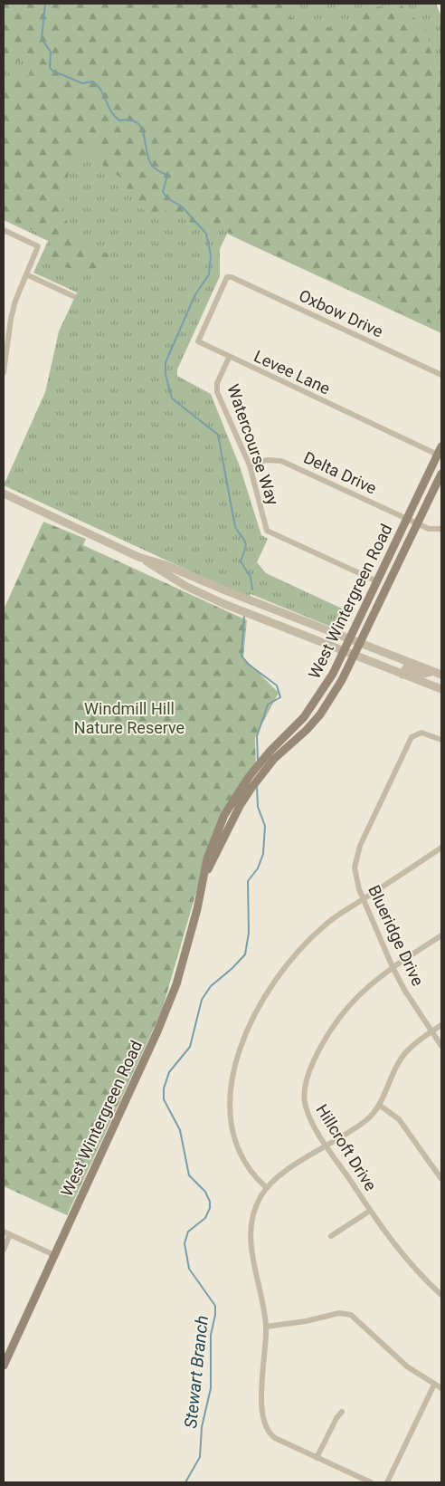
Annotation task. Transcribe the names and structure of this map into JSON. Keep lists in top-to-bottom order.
{
  "streets": {
    "main road": ["West Wintergreen Road"],
    "street": [
      "Oxbow Drive",
      "Levee Lane",
      "Watercourse Way",
      "Delta Drive",
      "Blueridge Drive",
      "Hillcroft Drive"
    ]
  },
  "crossings": [
    ["Oxbow Drive", "Levee Lane"],
    ["Levee Lane", "Watercourse Way"],
    ["Levee Lane", "West Wintergreen Road"],
    ["Watercourse Way", "Delta Drive"],
    ["Watercourse Way", "West Wintergreen Road"],
    ["Delta Drive", "West Wintergreen Road"],
    ["Blueridge Drive", "Hillcroft Drive"]
  ],
  "water": ["Stewart Branch"],
  "parks": ["Windmill Hill Nature Reserve"]
}
